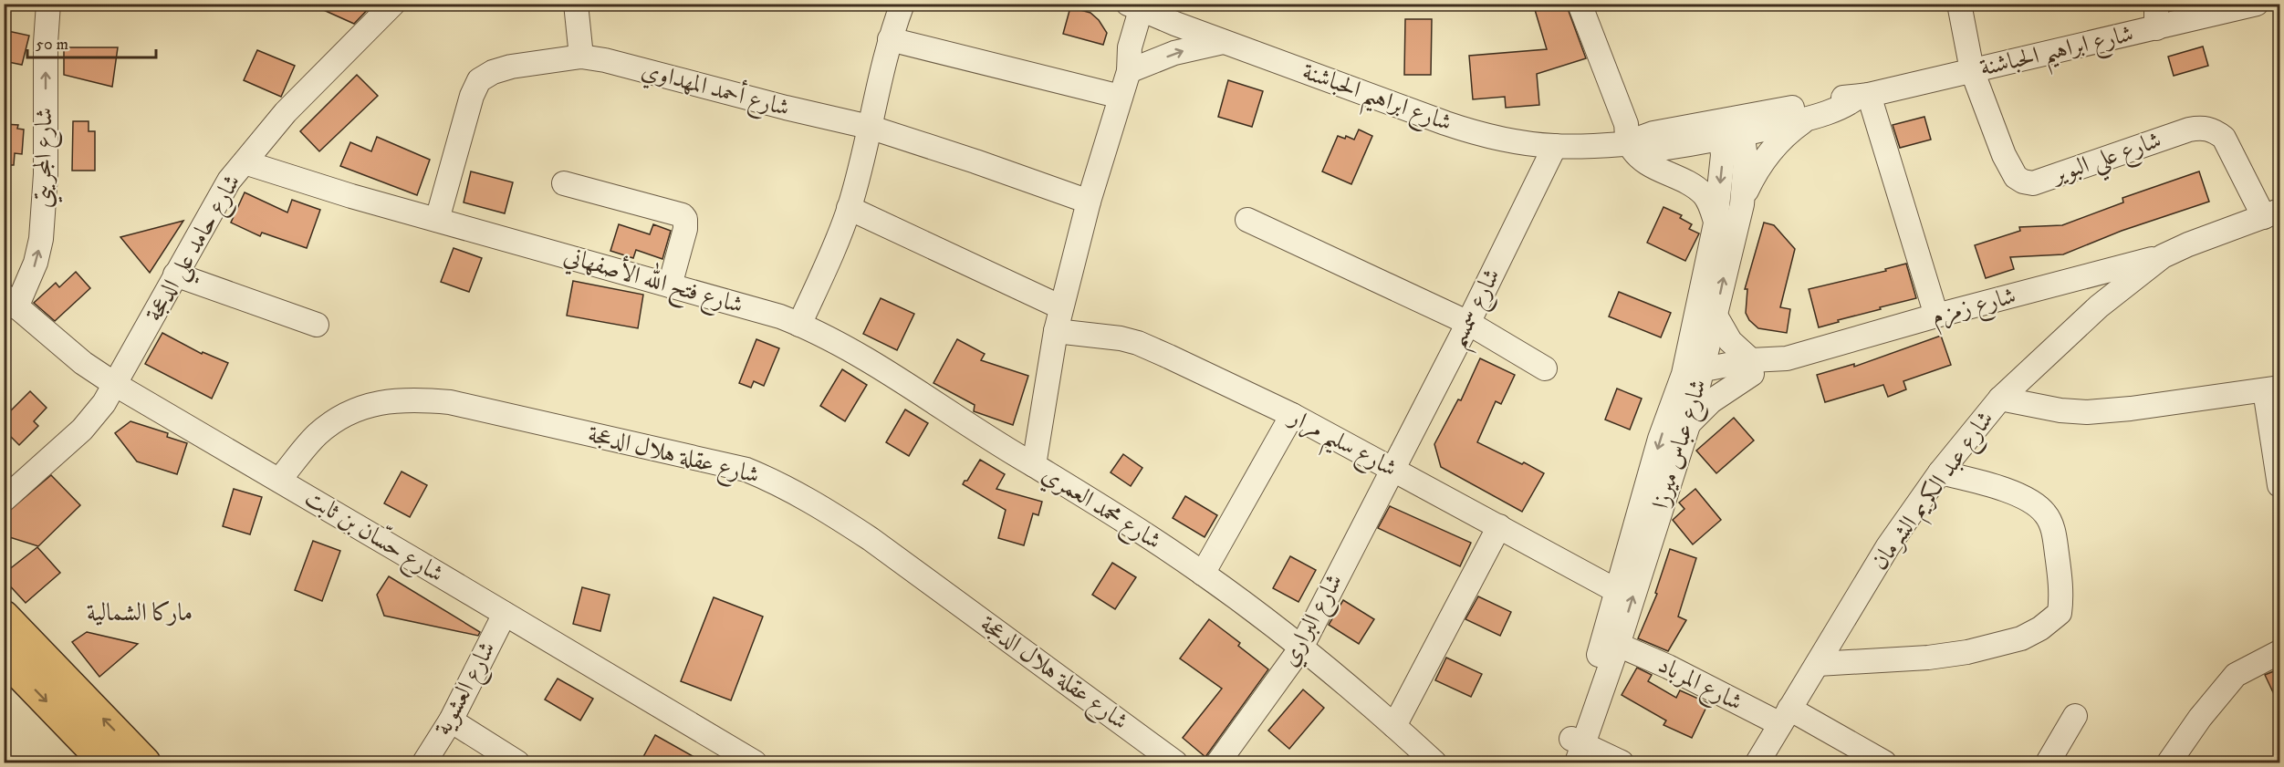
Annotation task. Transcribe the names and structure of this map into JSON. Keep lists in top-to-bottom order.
{
  "streets": {
    "street": [
      "شارع ابراهيم الحباشنة",
      "شارع أحمد المهداوي",
      "شارع المجريتي",
      "شارع علي البوير",
      "شارع حامد علي الدعجة",
      "شارع فتح الله الأصفهاني",
      "شارع زمزم",
      "شارع سمسم",
      "شارع سليم مرار",
      "شارع عباس ميرزا",
      "شارع عقلة هلال الدعجة",
      "شارع عبد الكريم الشرمان",
      "شارع محمد العمري",
      "شارع حسّان بن ثابت",
      "شارع البراري",
      "شارع المرباد",
      "شارع العشوية"
    ]
  },
  "crossings": [
    ["شارع ابراهيم الحباشنة", "شارع علي البوير"],
    ["شارع ابراهيم الحباشنة", "شارع سمسم"],
    ["شارع ابراهيم الحباشنة", "شارع عباس ميرزا"],
    ["شارع ابراهيم الحباشنة", "شارع محمد العمري"],
    ["شارع أحمد المهداوي", "شارع فتح الله الأصفهاني"],
    ["شارع أحمد المهداوي", "شارع محمد العمري"],
    ["شارع المجريتي", "شارع حسّان بن ثابت"],
    ["شارع علي البوير", "شارع عبد الكريم الشرمان"],
    ["شارع حامد علي الدعجة", "شارع فتح الله الأصفهاني"],
    ["شارع حامد علي الدعجة", "شارع حسّان بن ثابت"],
    ["شارع فتح الله الأصفهاني", "شارع محمد العمري"],
    ["شارع زمزم", "شارع عباس ميرزا"],
    ["شارع زمزم", "شارع عبد الكريم الشرمان"],
    ["شارع سمسم", "شارع سليم مرار"],
    ["شارع سمسم", "شارع البراري"],
    ["شارع سليم مرار", "شارع عباس ميرزا"],
    ["شارع سليم مرار", "شارع محمد العمري"],
    ["شارع سليم مرار", "شارع البراري"],
    ["شارع عباس ميرزا", "شارع المرباد"],
    ["شارع عقلة هلال الدعجة", "شارع حسّان بن ثابت"],
    ["شارع عبد الكريم الشرمان", "شارع المرباد"],
    ["شارع محمد العمري", "شارع البراري"],
    ["شارع حسّان بن ثابت", "شارع العشوية"]
  ],
  "one_way": ["شارع المجريتي"],
  "districts": ["ماركا الشمالية"],
  "scale_bar": "50 m"
}
